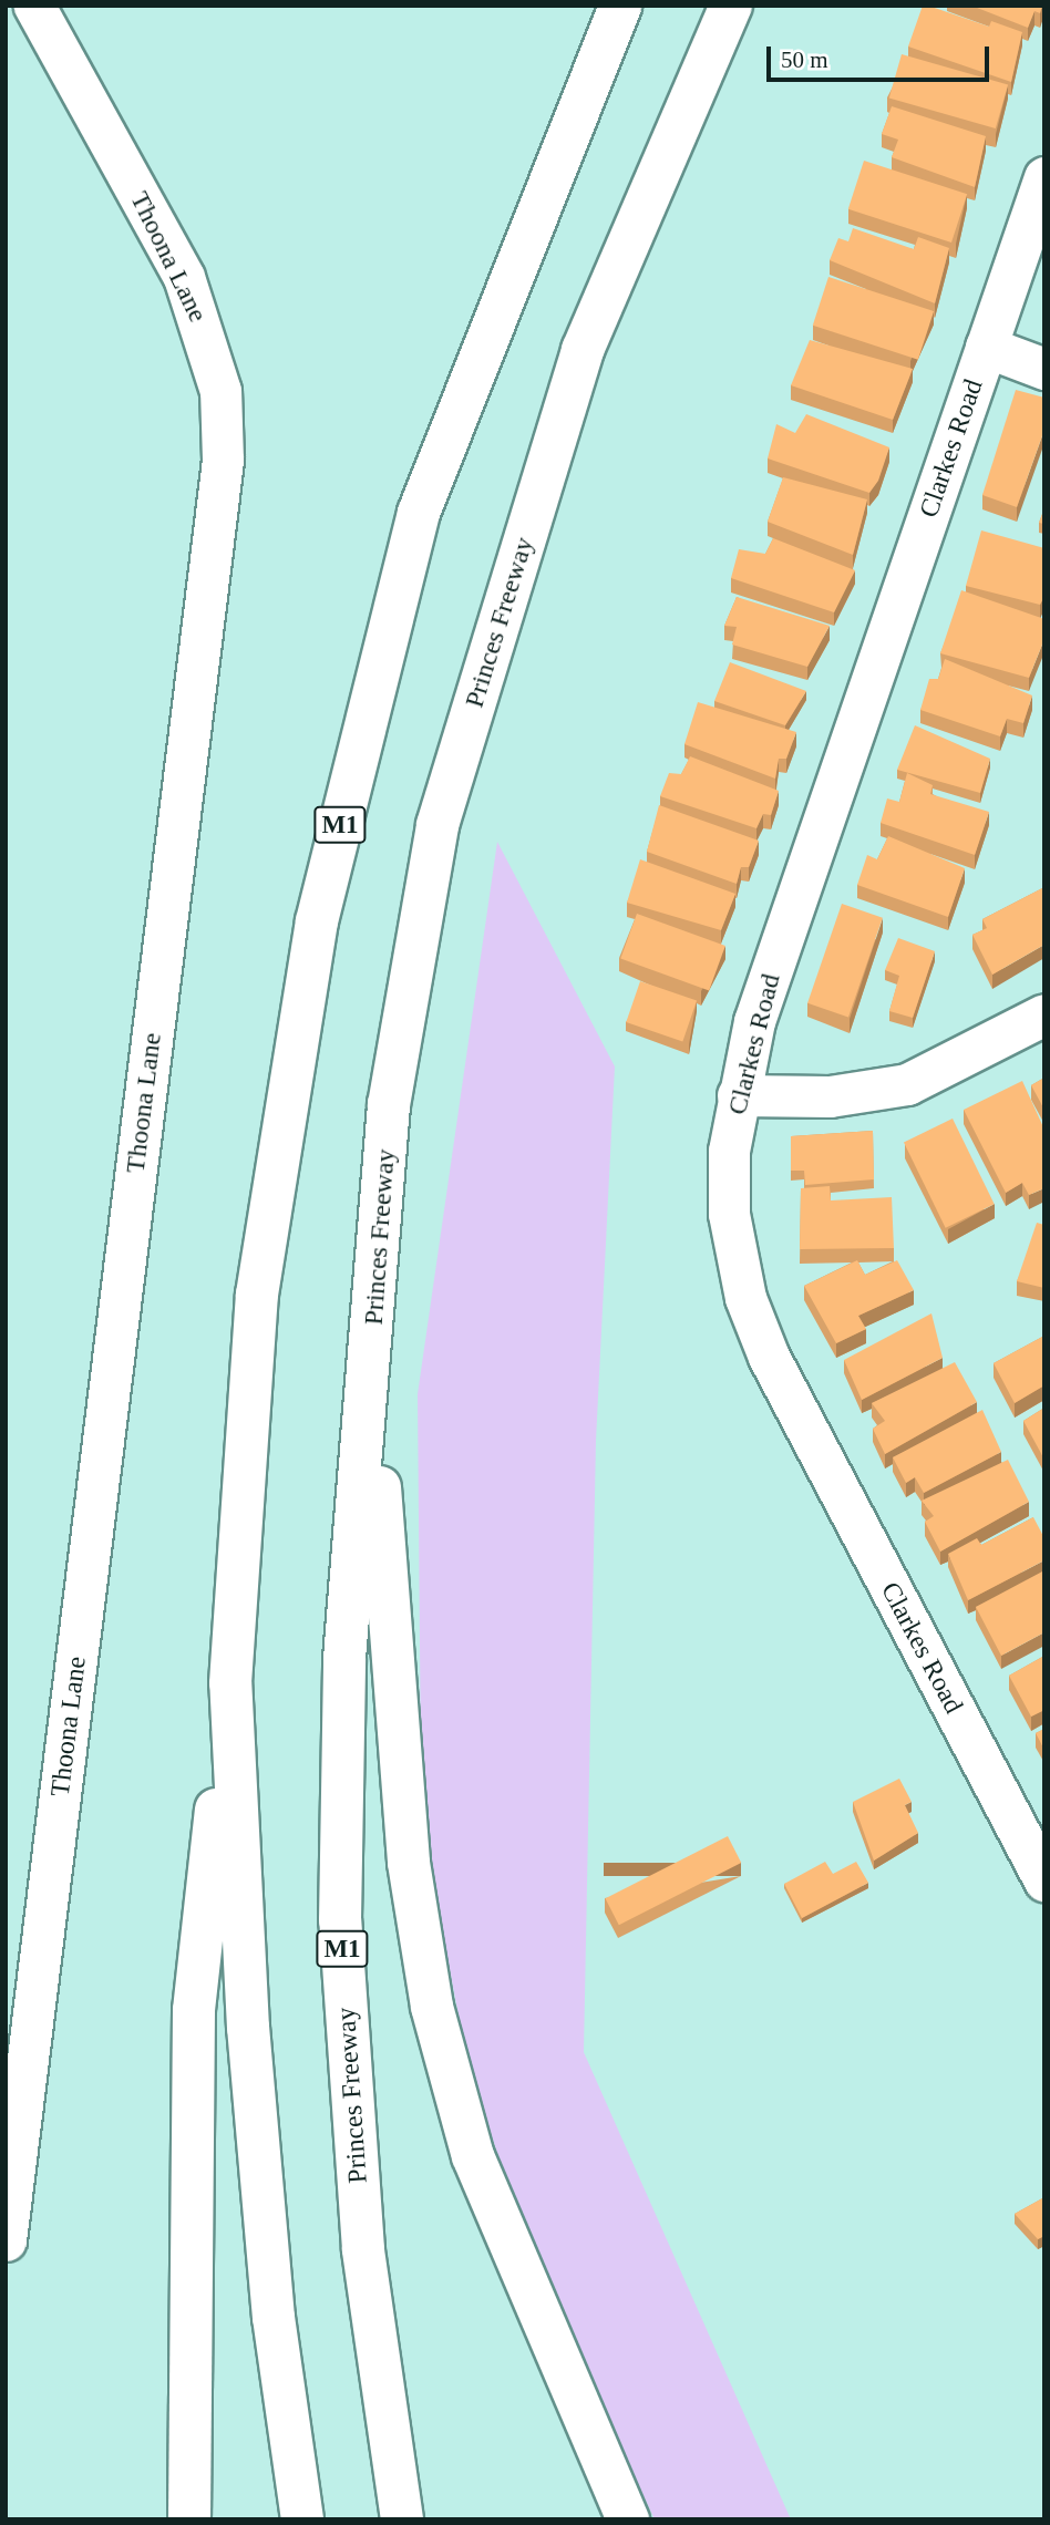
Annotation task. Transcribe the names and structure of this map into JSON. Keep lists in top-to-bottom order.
{
  "streets": {
    "highway": ["Princes Freeway", "M1"],
    "street": ["Thoona Lane", "Clarkes Road"]
  },
  "scale_bar": "50 m"
}
